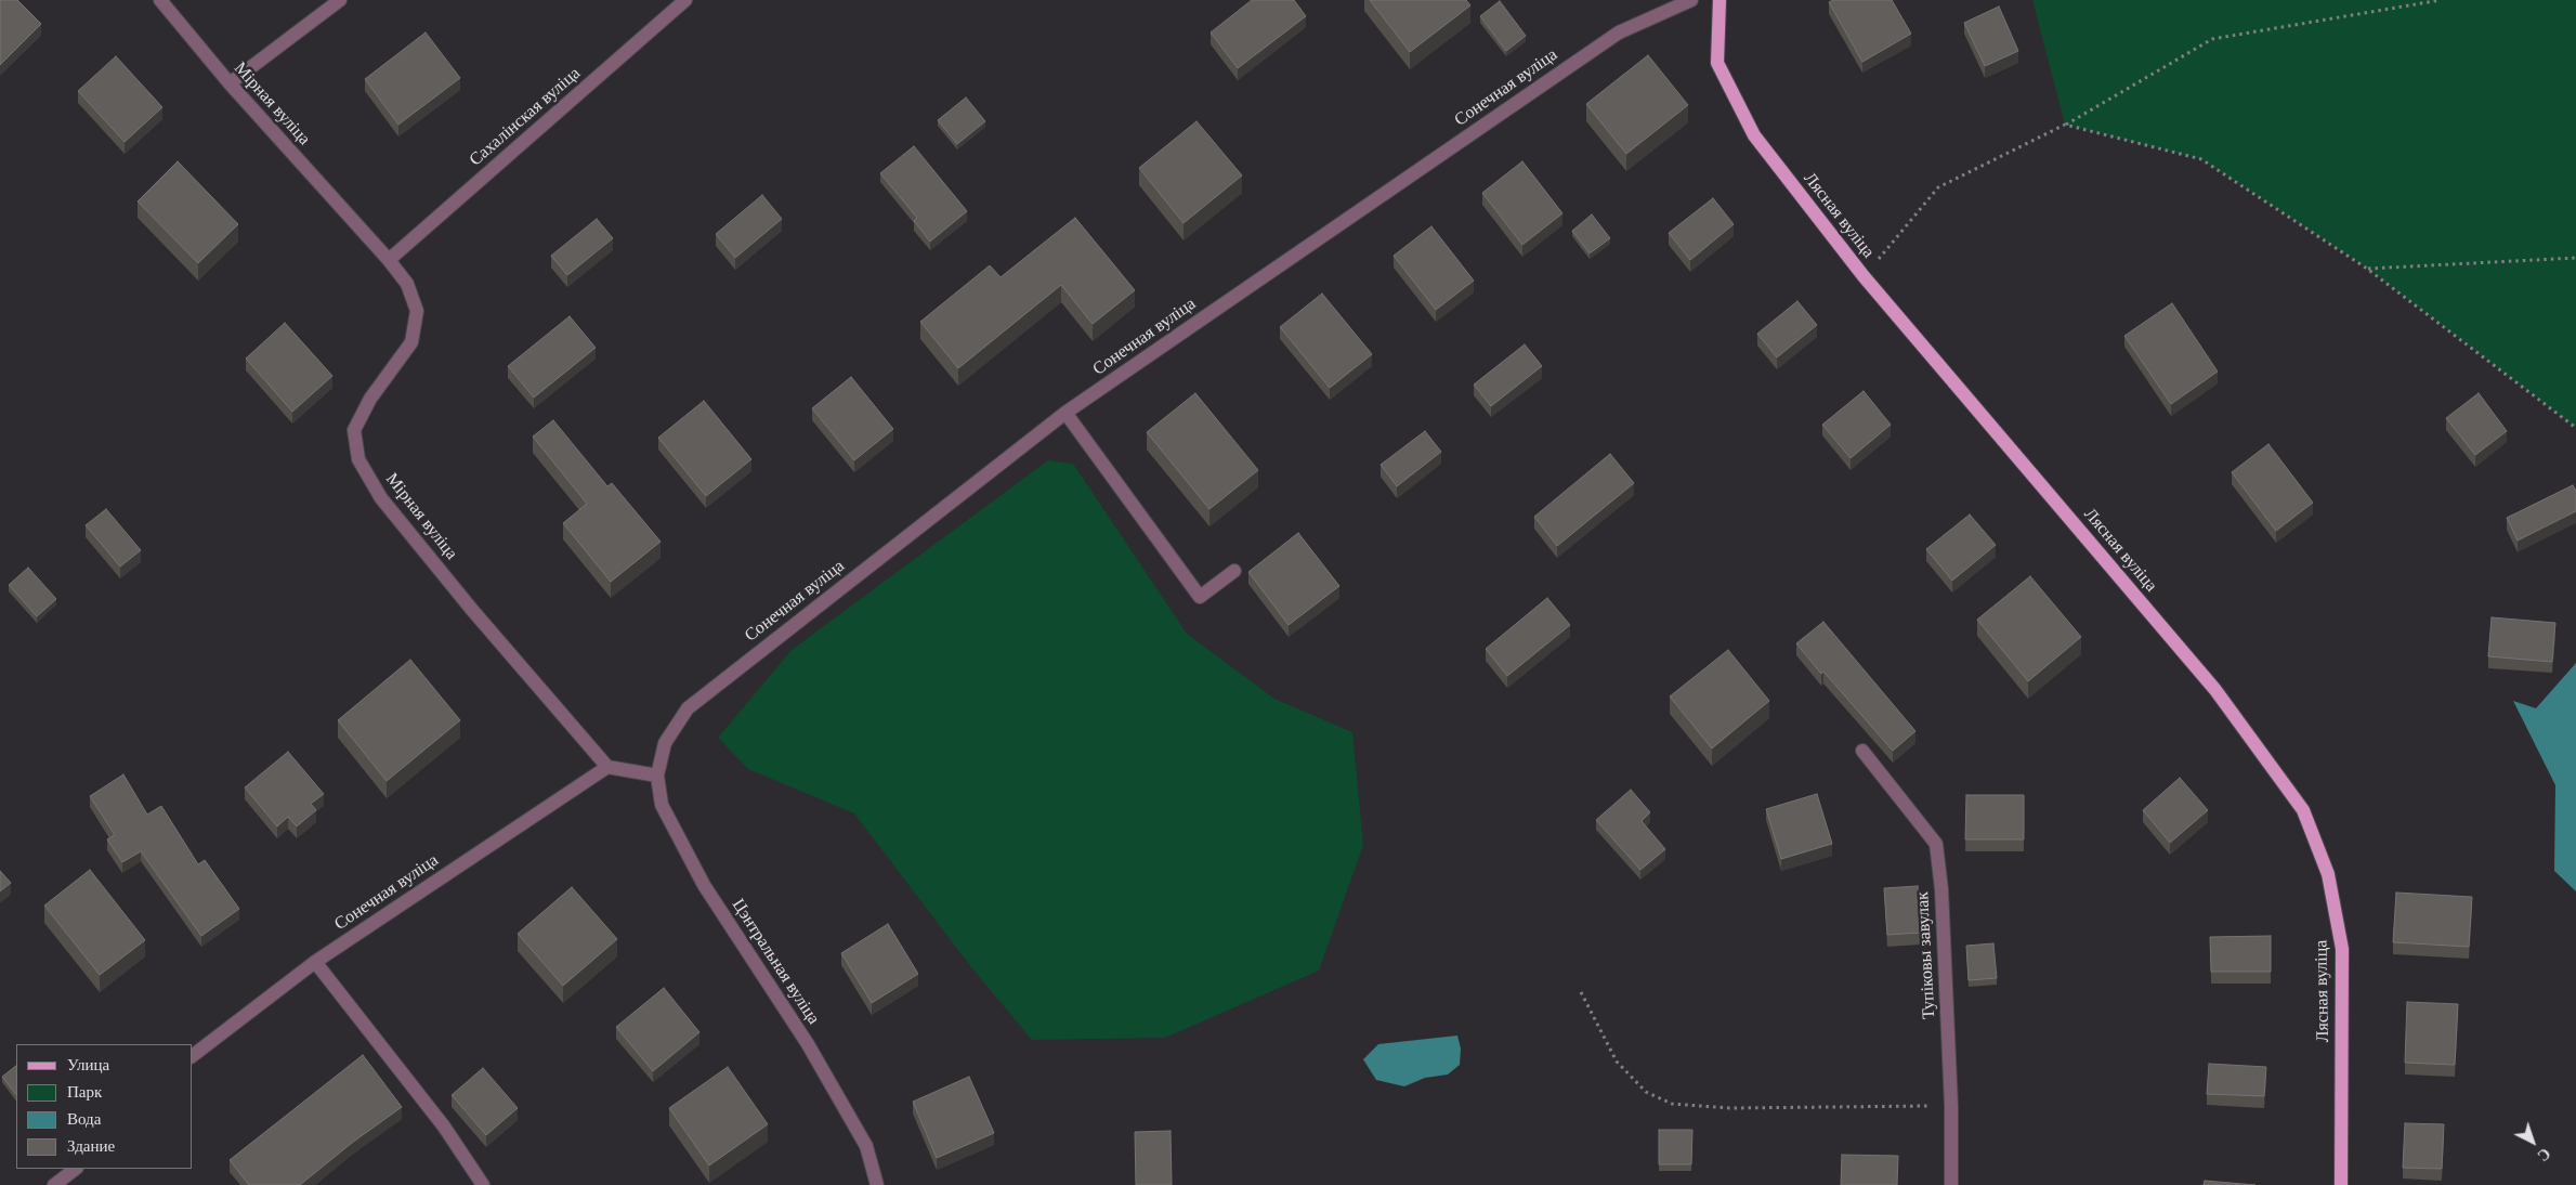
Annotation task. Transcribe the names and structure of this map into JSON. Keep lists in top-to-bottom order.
{
  "streets": {
    "main road": ["Лясная вуліца"],
    "street": [
      "Сонечная вуліца",
      "Мірная вуліца",
      "Сахалінская вуліца",
      "Тупіковы завулак",
      "Цэнтральная вуліца"
    ]
  },
  "crossings": [
    ["Сонечная вуліца", "Мірная вуліца"],
    ["Сонечная вуліца", "Цэнтральная вуліца"],
    ["Мірная вуліца", "Сахалінская вуліца"]
  ],
  "legend": [
    "Улица",
    "Парк",
    "Вода",
    "Здание"
  ],
  "north": "bottom right"
}
